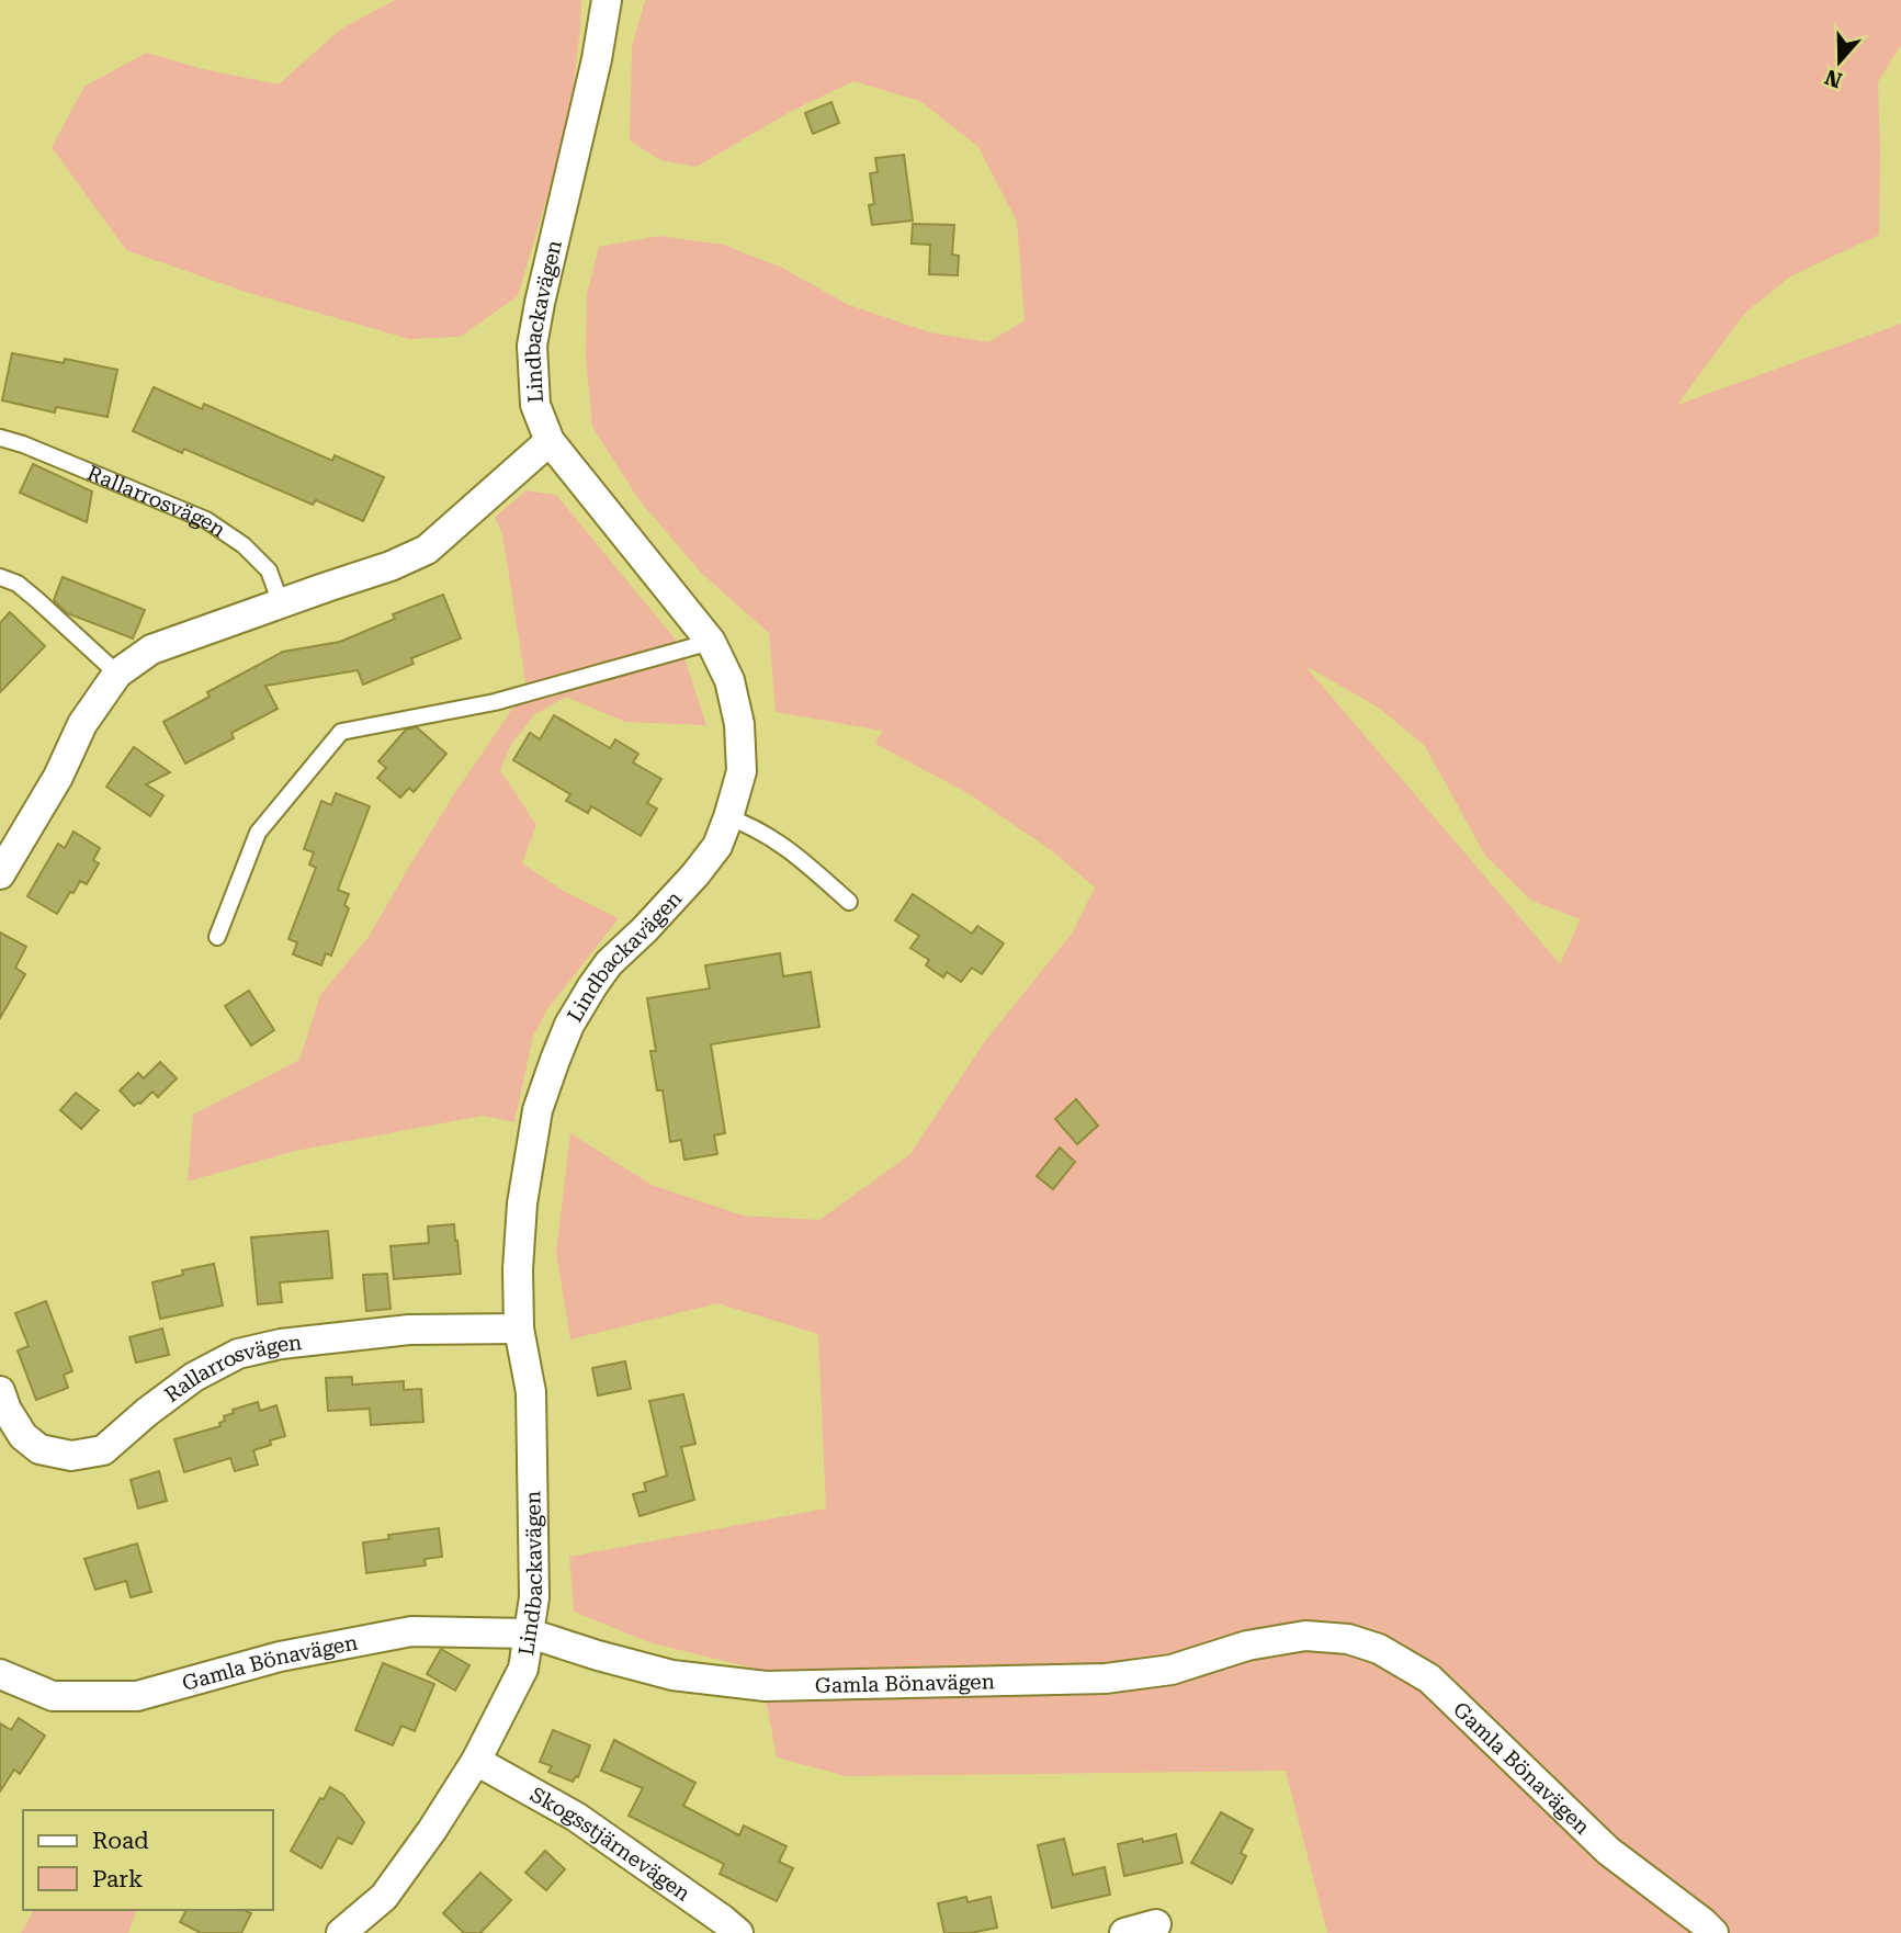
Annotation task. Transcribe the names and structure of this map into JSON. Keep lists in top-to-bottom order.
{
  "streets": {
    "street": [
      "Lindbackavägen",
      "Rallarrosvägen",
      "Gamla Bönavägen",
      "Skogsstjärnevägen"
    ]
  },
  "crossings": [
    ["Lindbackavägen", "Rallarrosvägen"],
    ["Lindbackavägen", "Gamla Bönavägen"],
    ["Lindbackavägen", "Skogsstjärnevägen"]
  ],
  "legend": ["Road", "Park"],
  "north": "bottom"
}
